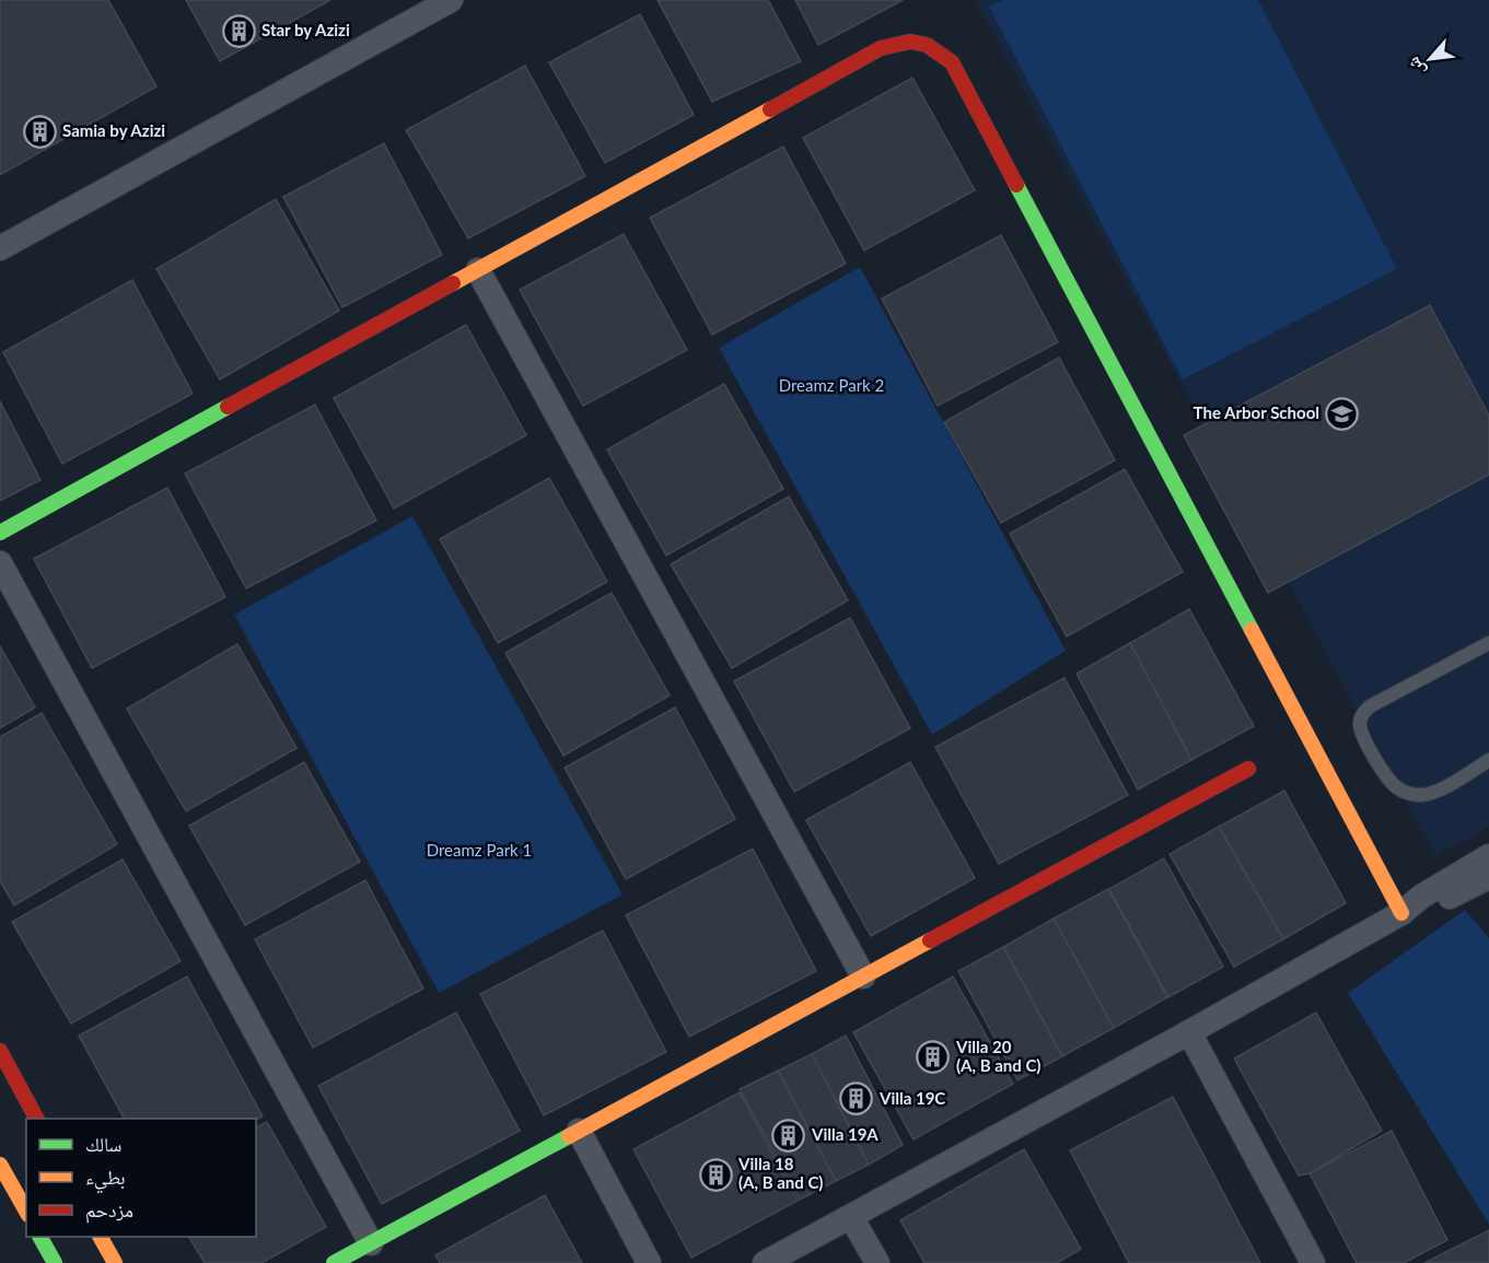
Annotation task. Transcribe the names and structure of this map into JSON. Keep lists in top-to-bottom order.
{
  "parks": ["Dreamz Park 2", "Dreamz Park 1"],
  "places": {
    "building": [
      "Star by Azizi",
      "Samia by Azizi",
      "Villa 20 (A, B and C)",
      "Villa 19C",
      "Villa 19A",
      "Villa 18 (A, B and C)"
    ],
    "school or university": ["The Arbor School"]
  },
  "legend": ["سالك", "بطيء", "مزدحم"],
  "north": "bottom left"
}
